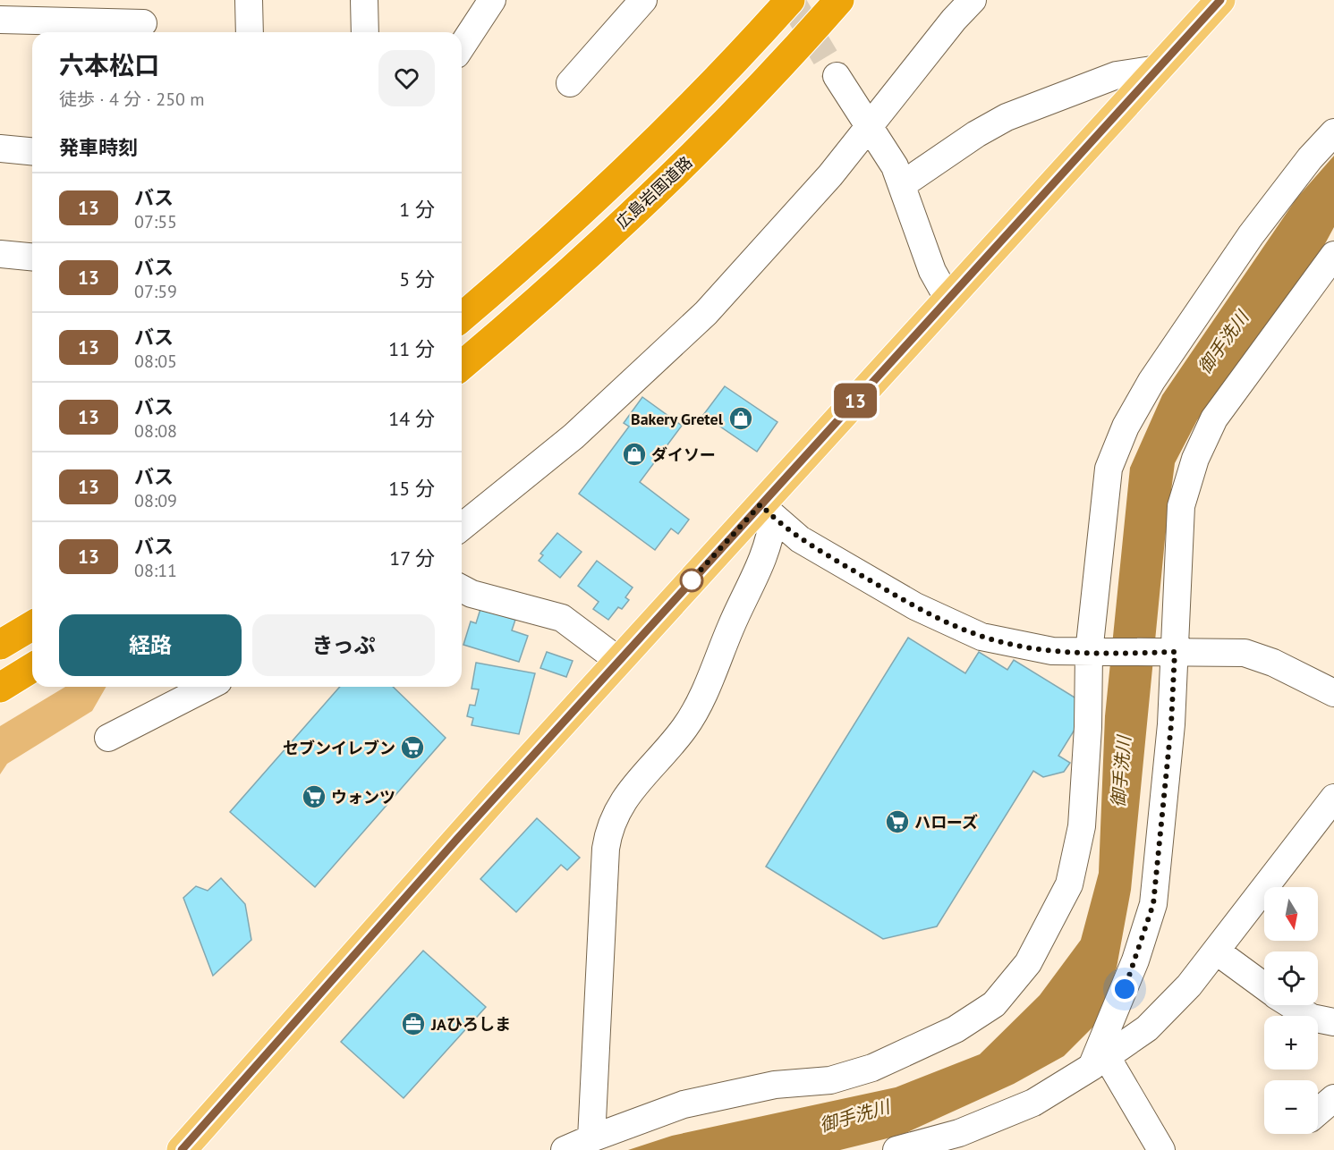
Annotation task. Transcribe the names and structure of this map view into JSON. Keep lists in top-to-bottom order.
{
  "streets": {
    "highway": ["広島岩国道路"]
  },
  "water": ["御手洗川"],
  "places": {
    "shop": ["Bakery Gretel", "ダイソー"],
    "supermarket": ["セブンイレブン", "ウォンツ", "ハローズ"],
    "office": ["JAひろしま"]
  },
  "lines": ["bus line 13"],
  "north": "bottom",
  "page": {
    "on_map": "13",
    "heading": [
      ["六本松口", "徒歩 · 4 分 · 250 m"],
      "発車時刻"
    ],
    "list": [
      {
        "mark": "13",
        "name": "バス",
        "note": "07:55",
        "value": "1 分"
      },
      {
        "mark": "13",
        "name": "バス",
        "note": "07:59",
        "value": "5 分"
      },
      {
        "mark": "13",
        "name": "バス",
        "note": "08:05",
        "value": "11 分"
      },
      {
        "mark": "13",
        "name": "バス",
        "note": "08:08",
        "value": "14 分"
      },
      {
        "mark": "13",
        "name": "バス",
        "note": "08:09",
        "value": "15 分"
      },
      {
        "mark": "13",
        "name": "バス",
        "note": "08:11",
        "value": "17 分"
      }
    ],
    "buttons": ["経路", "きっぷ"],
    "map_buttons": ["+", "−"]
  }
}
